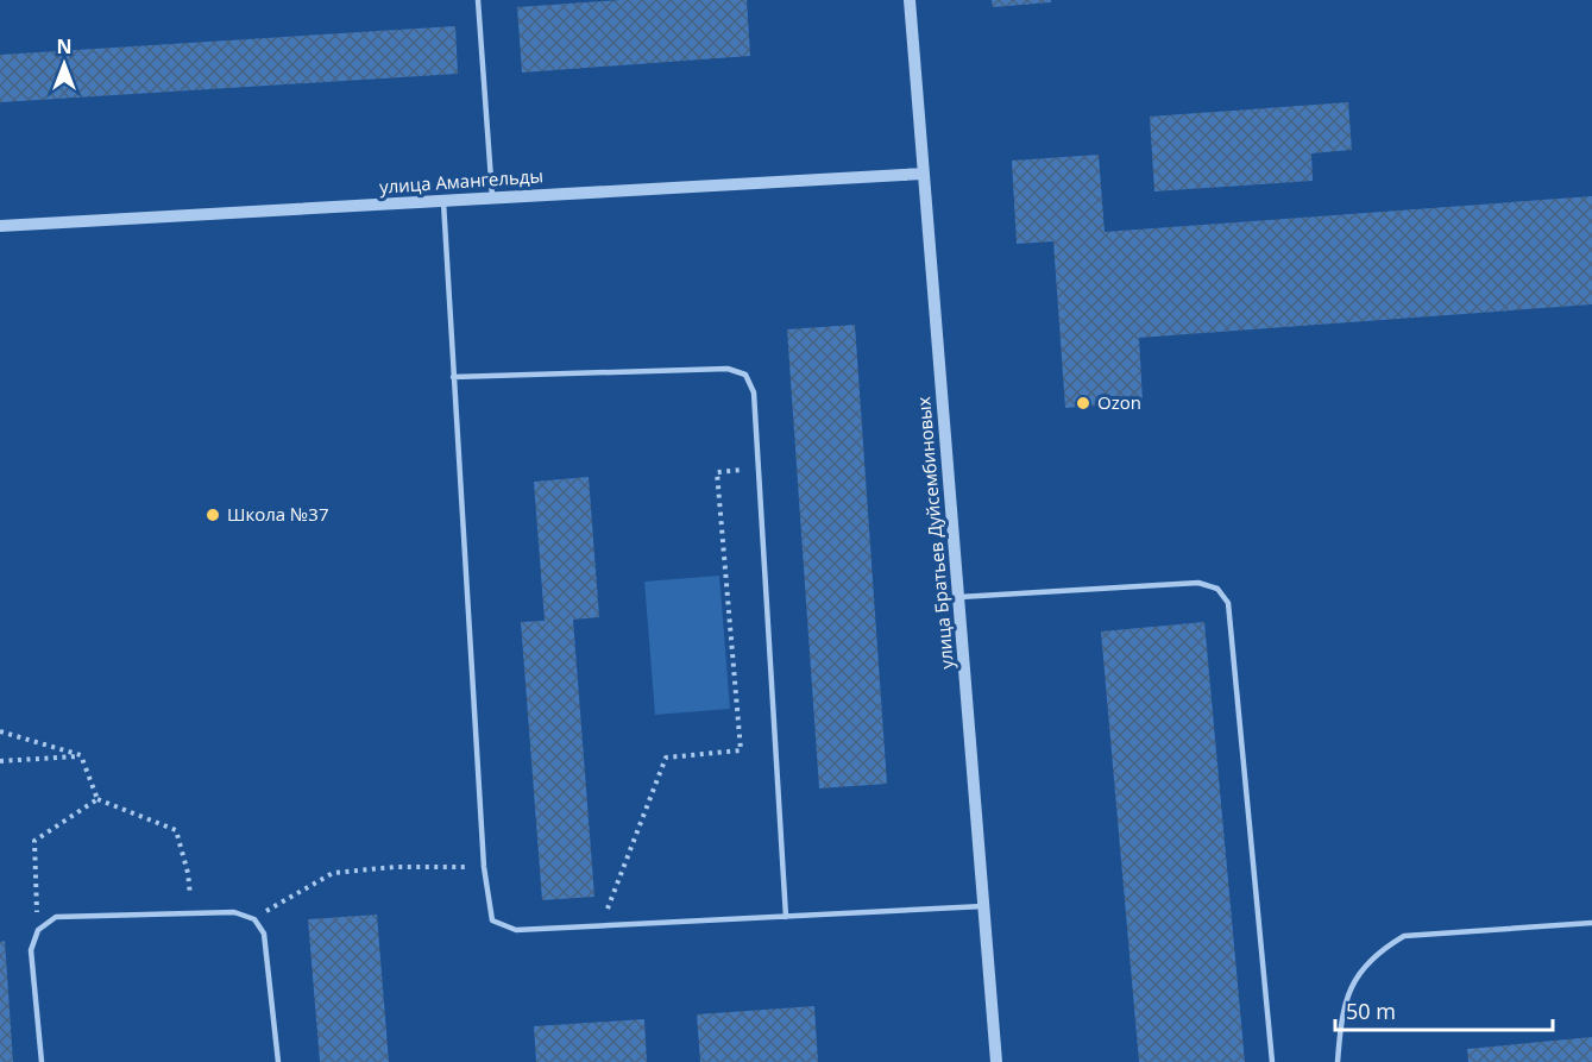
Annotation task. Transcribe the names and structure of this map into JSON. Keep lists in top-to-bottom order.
{
  "streets": {
    "street": ["улица Амангельды", "улица Братьев Дуйсембиновых"]
  },
  "crossings": [
    ["улица Амангельды", "улица Братьев Дуйсембиновых"]
  ],
  "places": ["Ozon", "Школа №37"],
  "scale_bar": "50 m",
  "north": "top"
}
